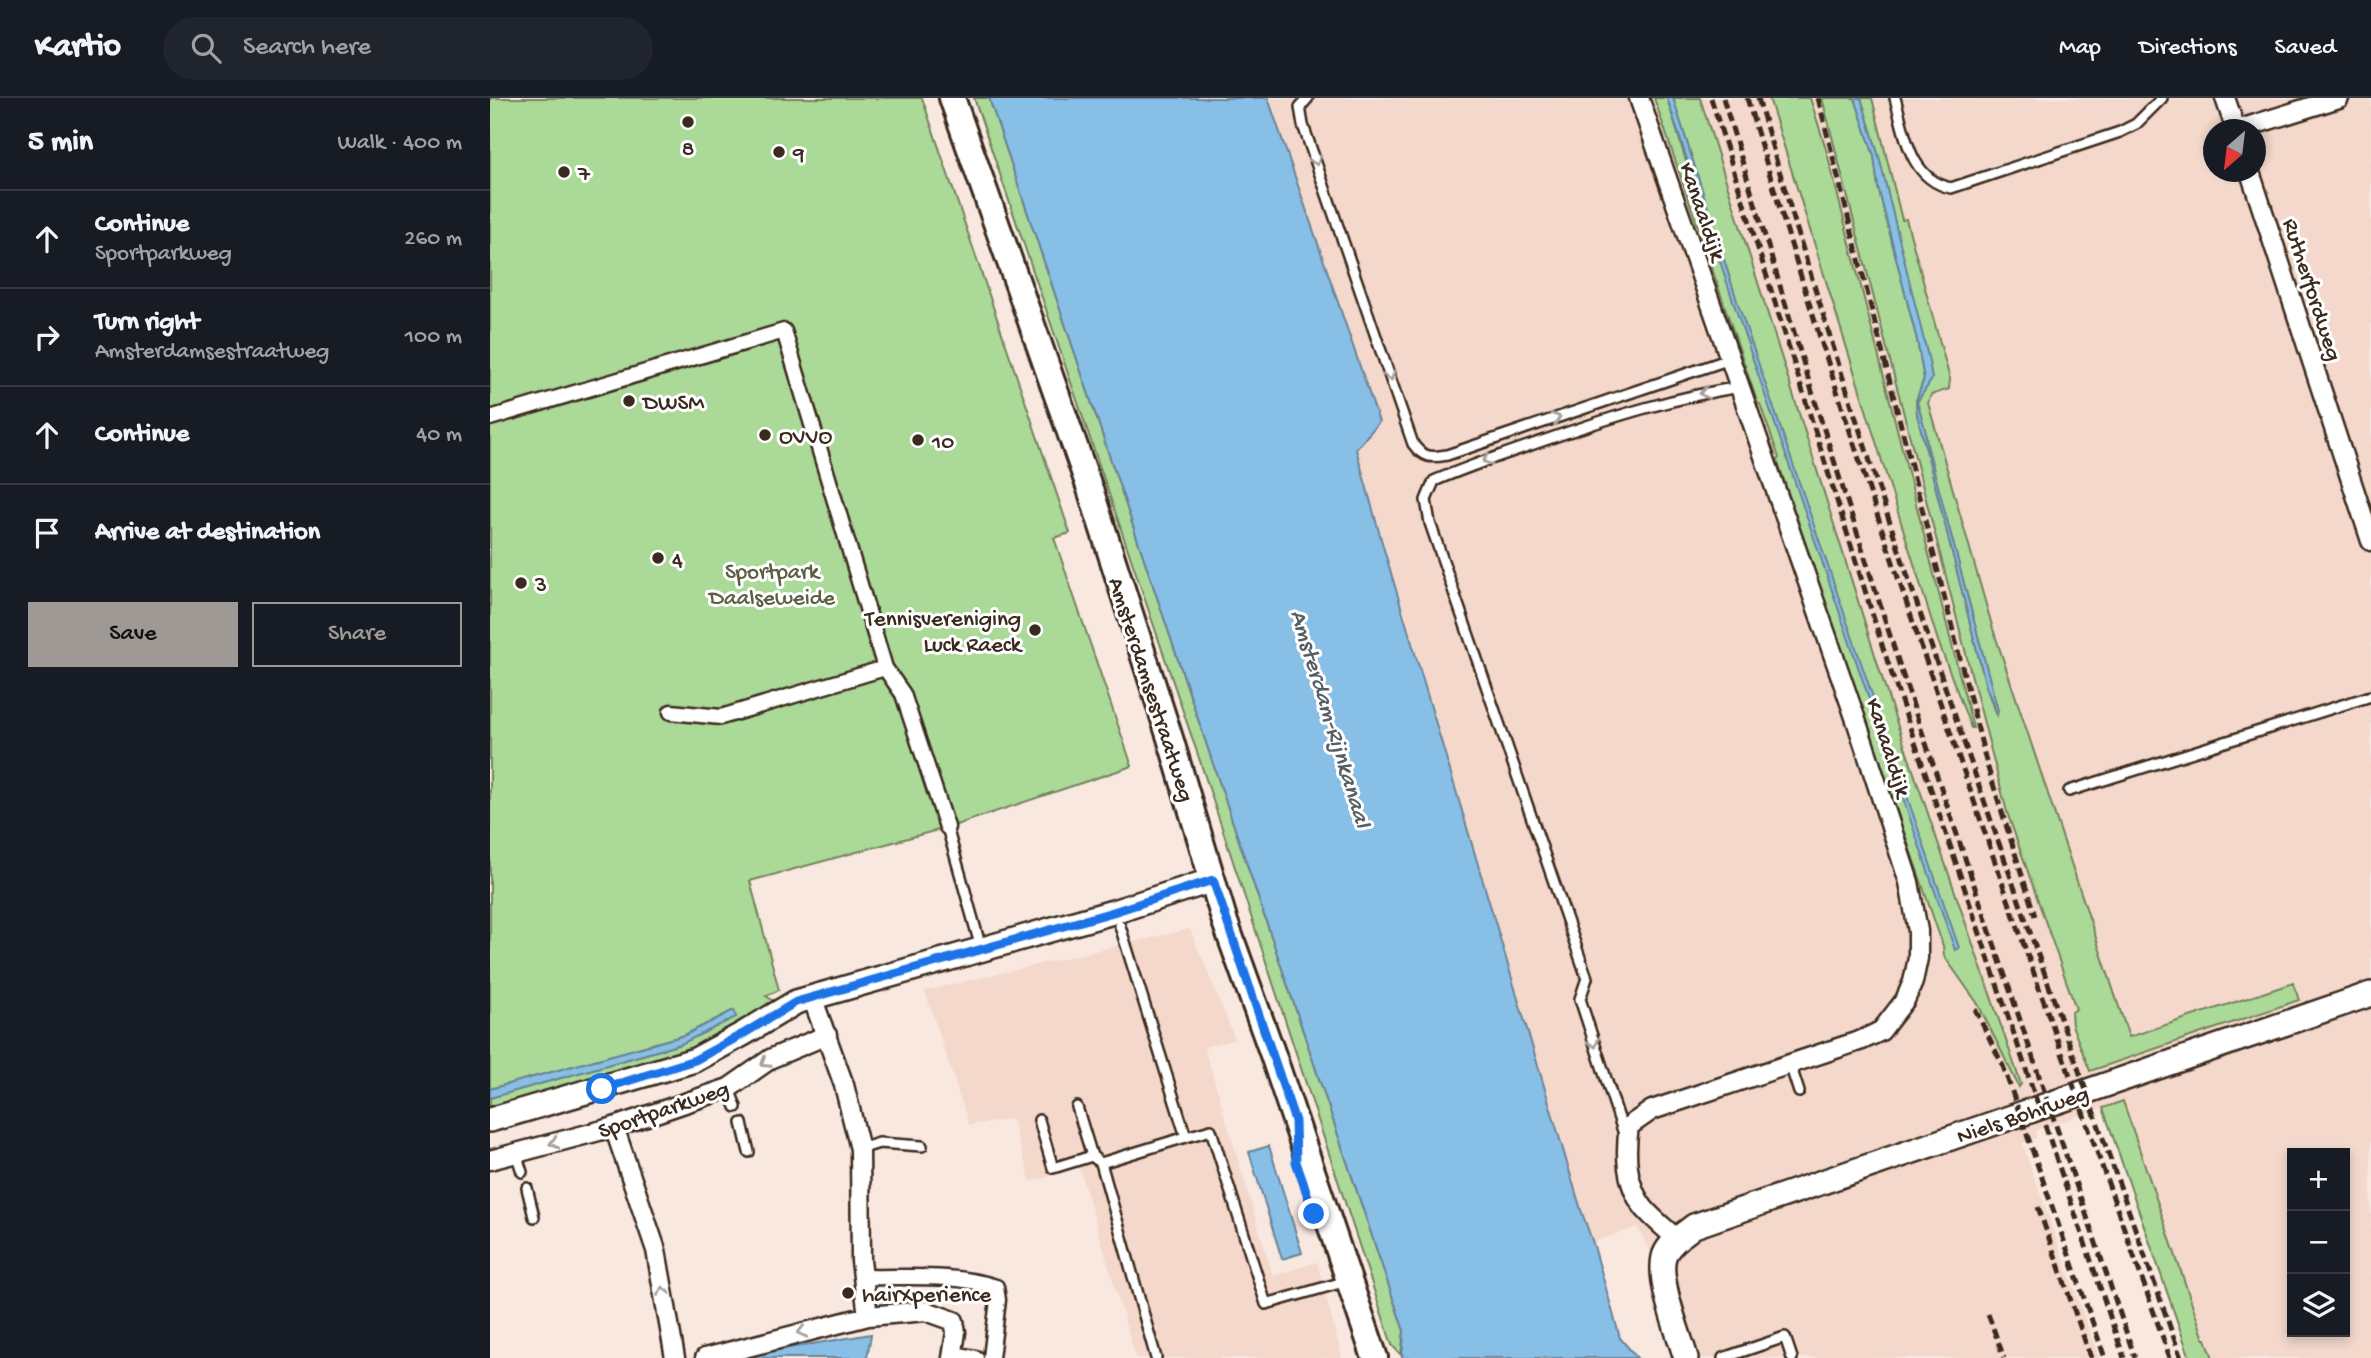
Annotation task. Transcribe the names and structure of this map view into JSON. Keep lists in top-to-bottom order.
{
  "streets": {
    "main road": ["Amsterdamsestraatweg"],
    "street": [
      "Kanaaldijk",
      "Rutherfordweg",
      "Sportparkweg",
      "Niels Bohrweg"
    ]
  },
  "crossings": [
    ["Amsterdamsestraatweg", "Sportparkweg"]
  ],
  "water": ["Amsterdam-Rijnkanaal"],
  "parks": ["Sportpark Daalseweide"],
  "places": [
    "8",
    "9",
    "7",
    "DWSM",
    "OVVO",
    "10",
    "4",
    "3",
    "Tennisvereniging Luck Raeck",
    "hairXperience"
  ],
  "north": "bottom left",
  "page": {
    "header": "Kartio",
    "search": "Search here",
    "nav": ["Map", "Directions", "Saved"],
    "heading": ["5 min", "Walk · 400 m"],
    "list": [
      ["Continue", "Sportparkweg", "260 m"],
      ["Turn right", "Amsterdamsestraatweg", "100 m"],
      ["Continue", "40 m"],
      "Arrive at destination"
    ],
    "buttons": ["Save", "Share"],
    "map_buttons": ["+", "−"]
  }
}
